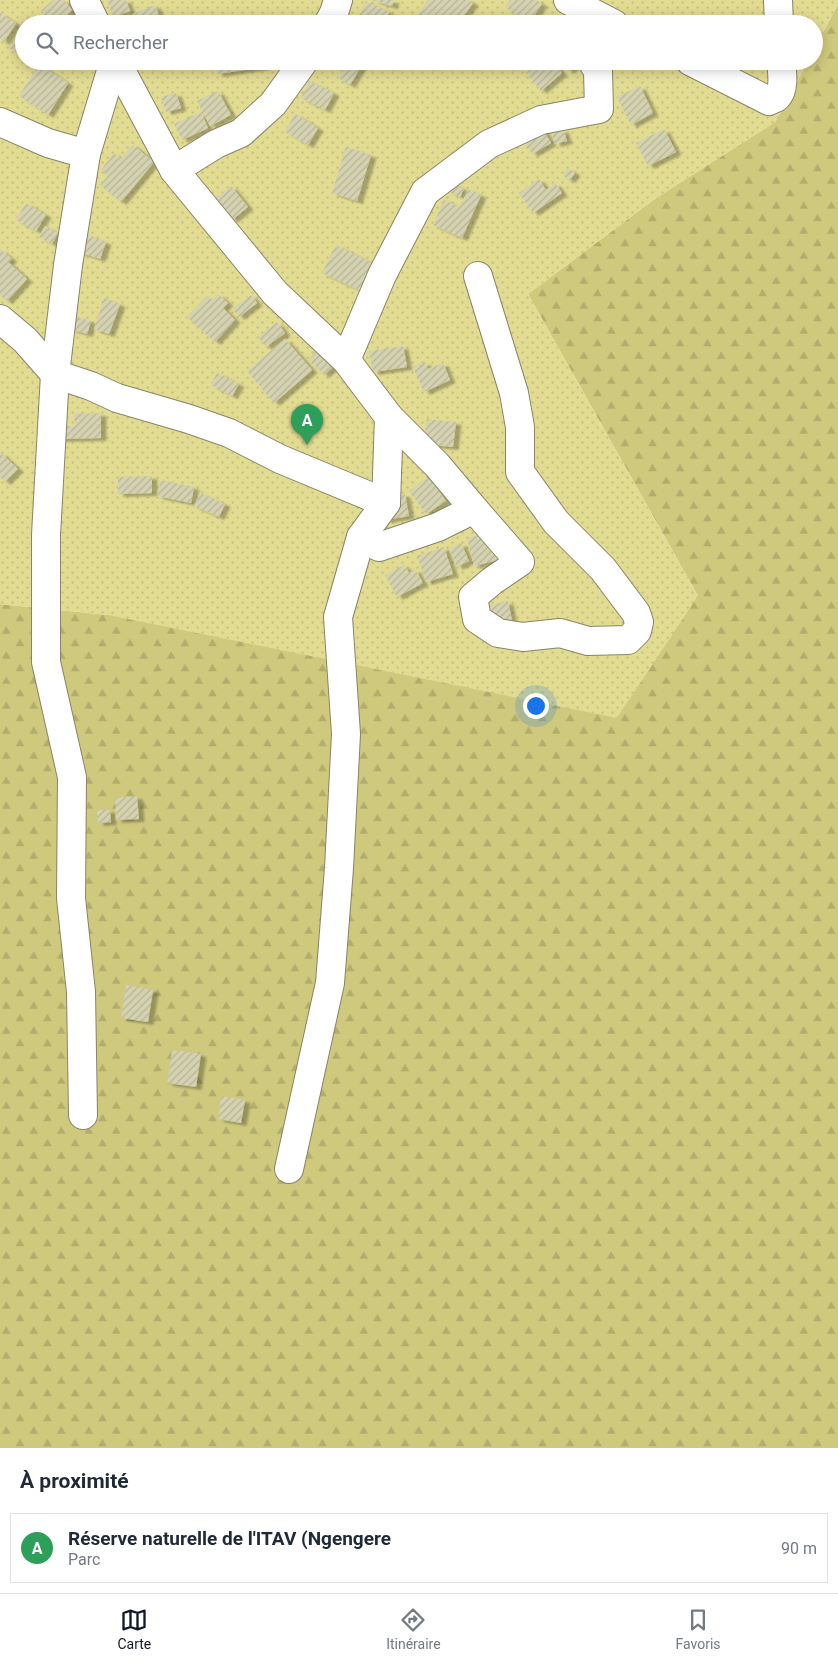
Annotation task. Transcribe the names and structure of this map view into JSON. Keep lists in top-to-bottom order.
{
  "page": {
    "search": "Rechercher",
    "pins": "A",
    "heading": "À proximité",
    "list": [
      {
        "mark": "A",
        "name": "Réserve naturelle de l'ITAV (Ngengere",
        "note": "Parc",
        "value": "90 m"
      }
    ],
    "nav": ["Carte", "Itinéraire", "Favoris"]
  }
}
